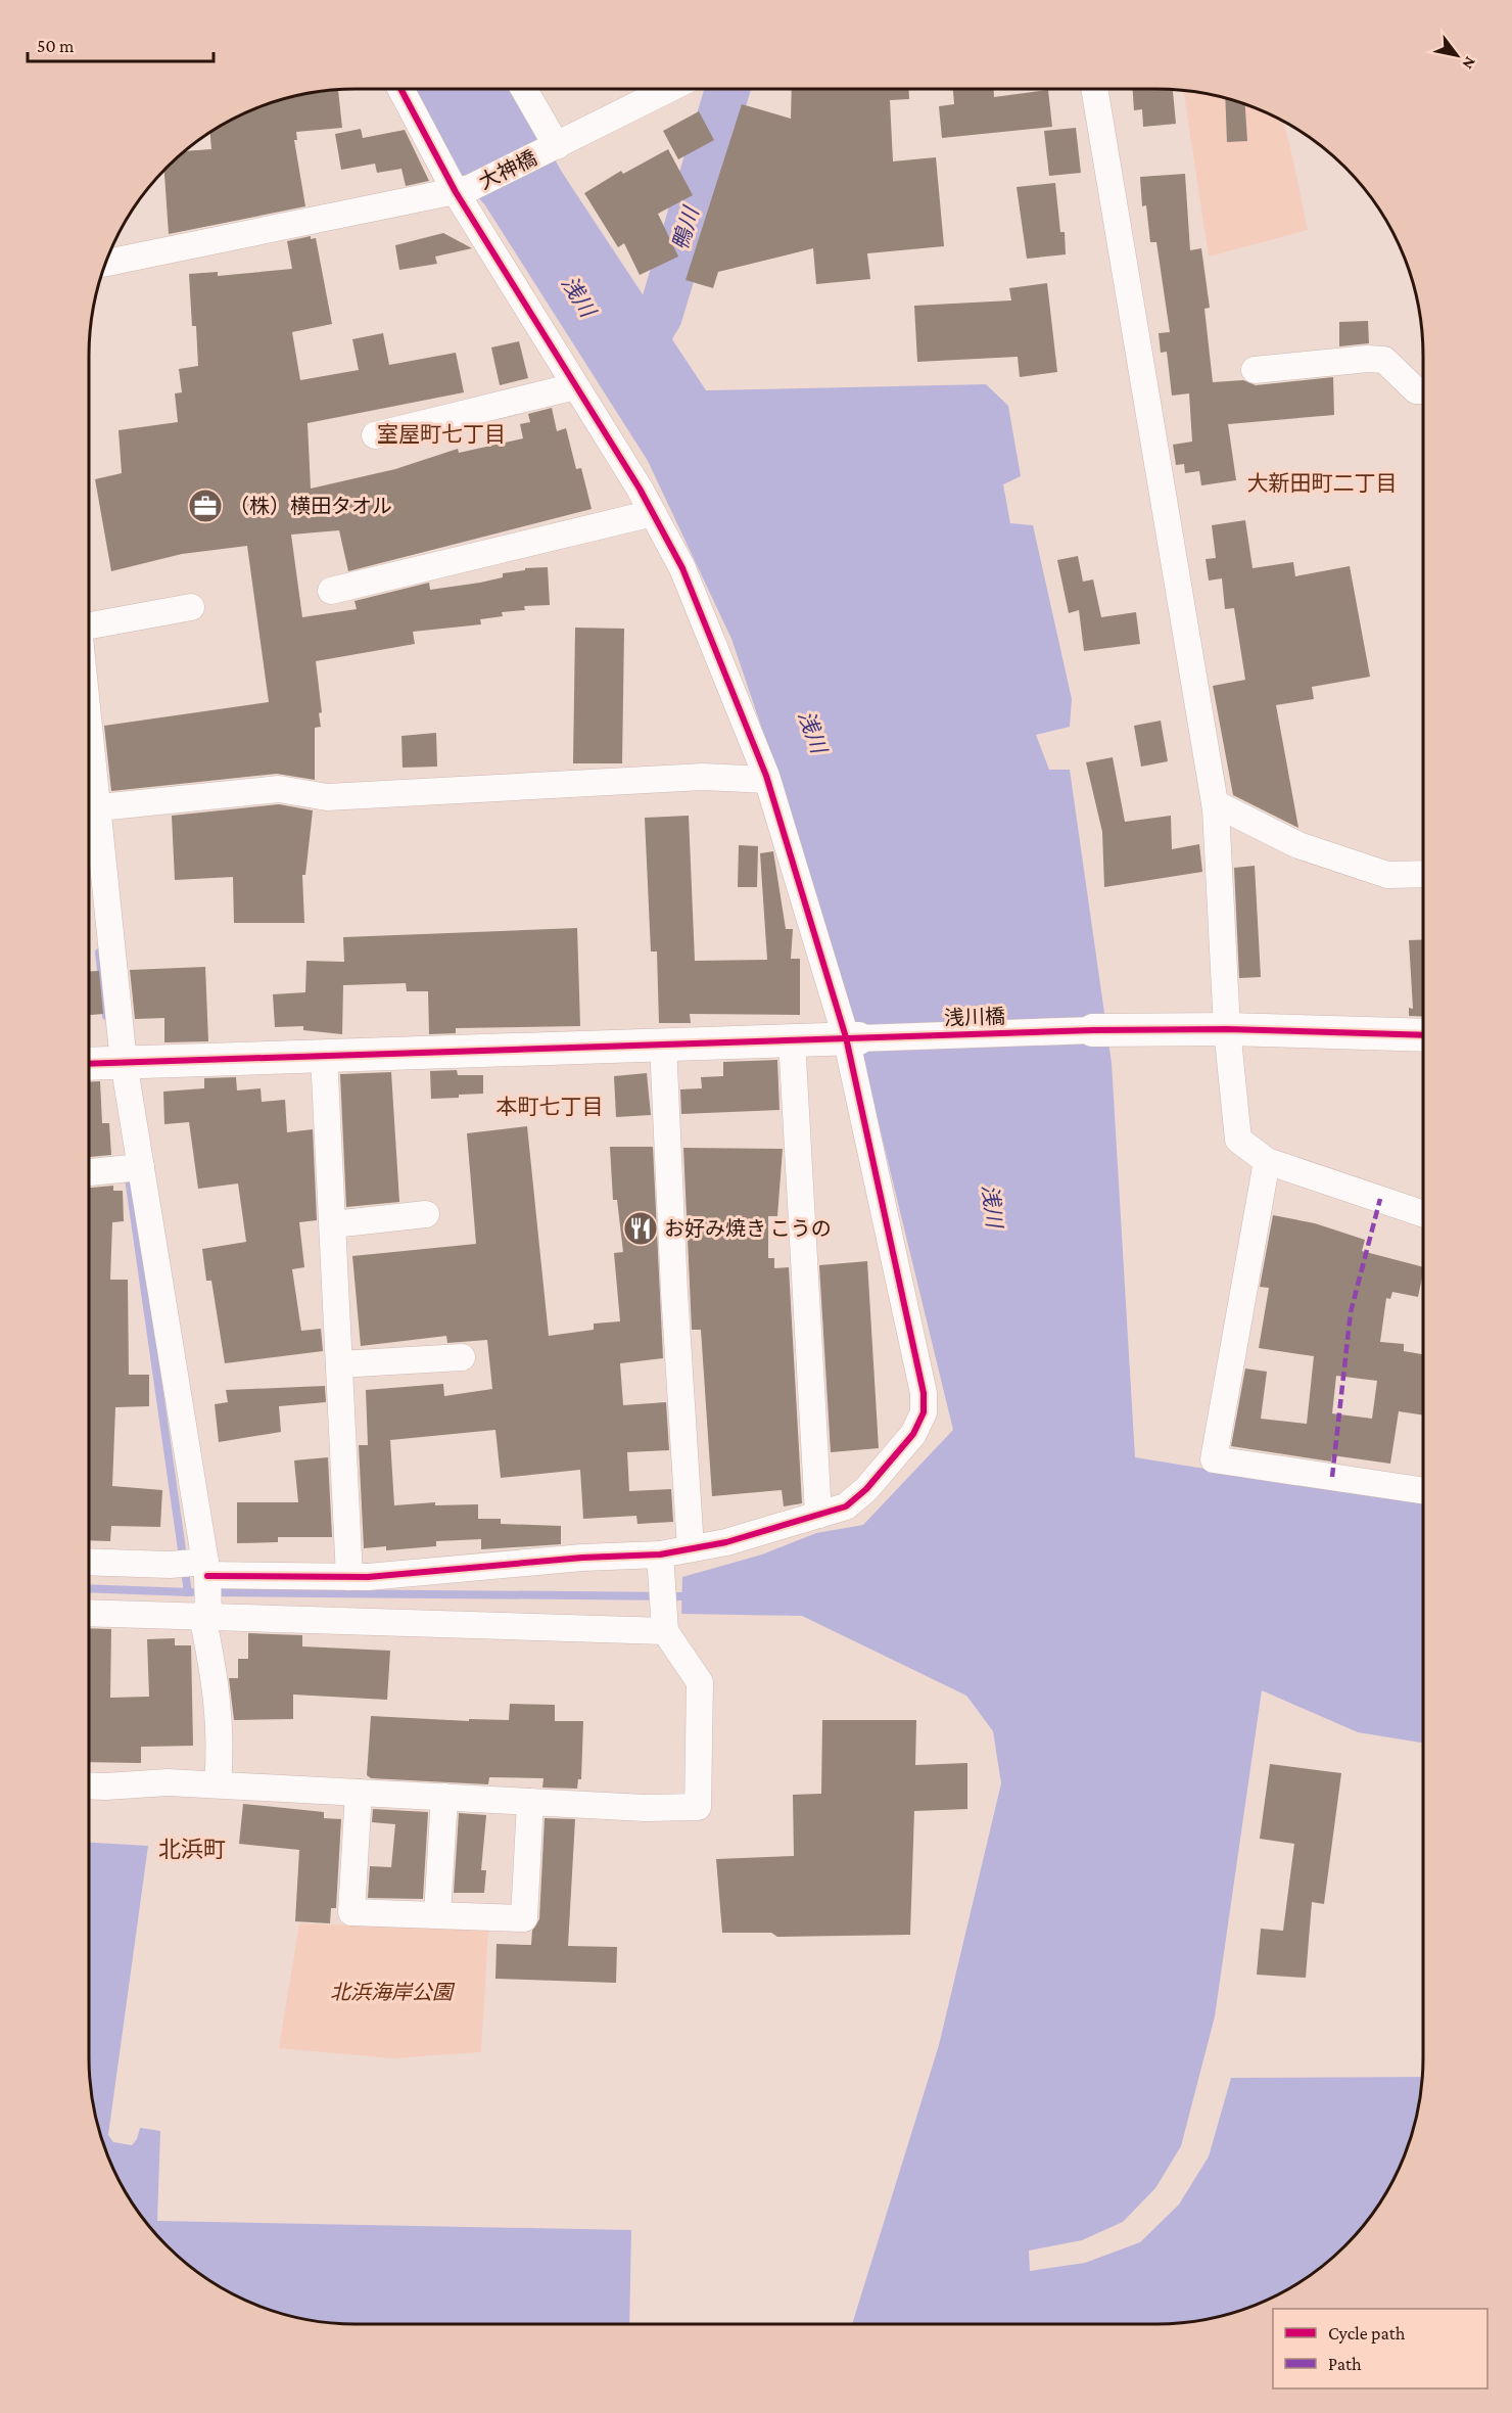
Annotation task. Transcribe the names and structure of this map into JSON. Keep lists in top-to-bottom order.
{
  "streets": {
    "street": ["大神橋", "浅川橋"]
  },
  "districts": [
    "室屋町七丁目",
    "大新田町二丁目",
    "本町七丁目",
    "北浜町"
  ],
  "water": ["鴨川", "浅川"],
  "parks": ["北浜海岸公園"],
  "places": {
    "office": ["（株）横田タオル"],
    "restaurant": ["お好み焼き こうの"]
  },
  "legend": ["Cycle path", "Path"],
  "scale_bar": "50 m",
  "north": "bottom right"
}
